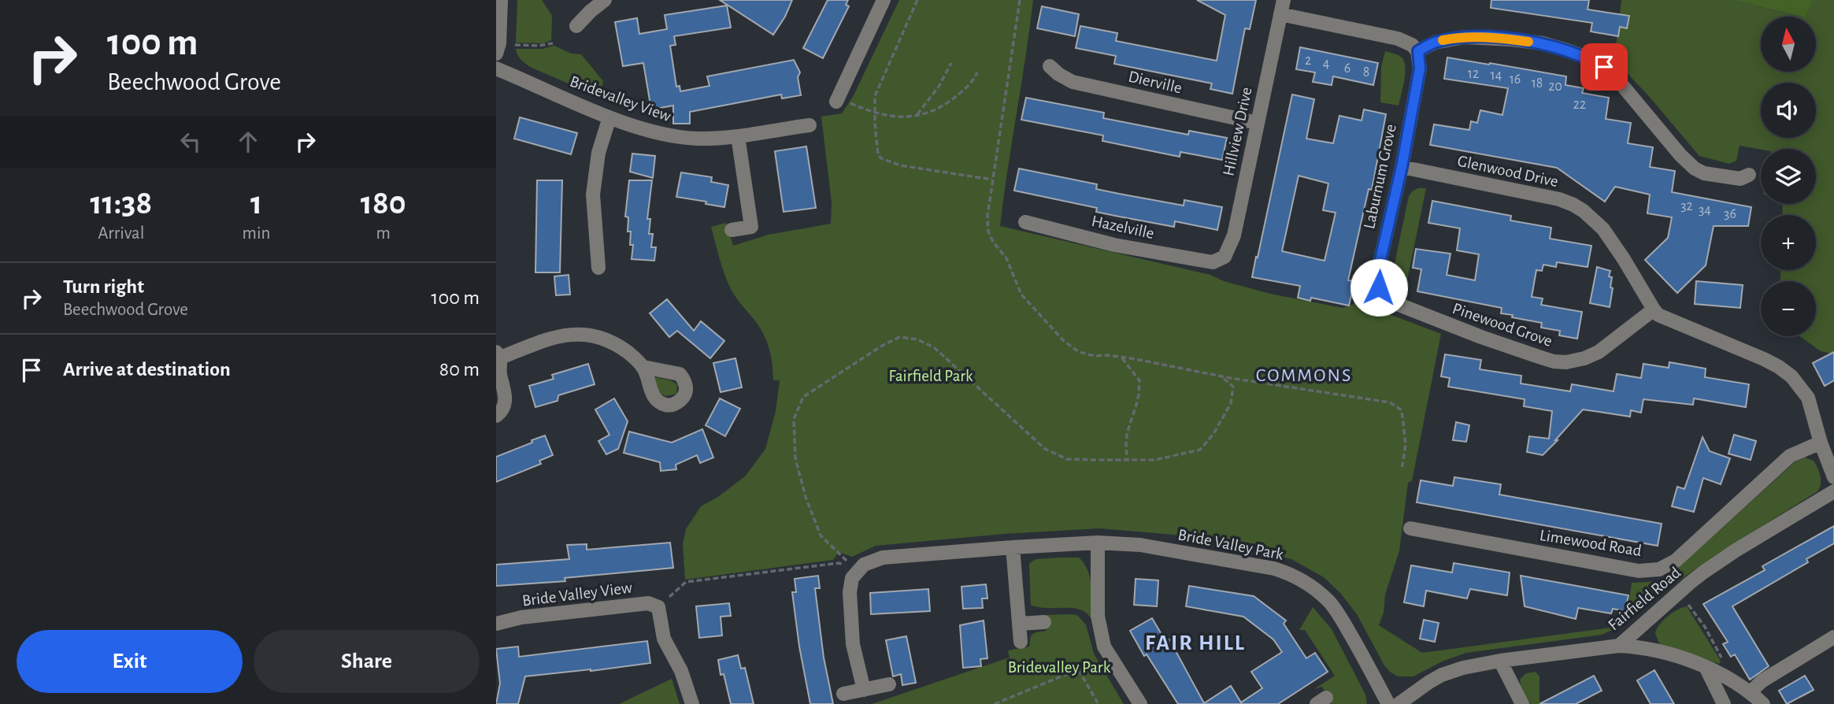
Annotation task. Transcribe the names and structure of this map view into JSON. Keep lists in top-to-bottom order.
{
  "streets": {
    "street": [
      "Dierville",
      "Bridevalley View",
      "Hillview Drive",
      "Glenwood Drive",
      "Laburnum Grove",
      "Hazelville",
      "Pinewood Grove",
      "Limewood Road",
      "Bride Valley Park",
      "Bride Valley View",
      "Fairfield Road"
    ]
  },
  "crossings": [
    ["Dierville", "Hillview Drive"],
    ["Hillview Drive", "Hazelville"],
    ["Glenwood Drive", "Laburnum Grove"],
    ["Glenwood Drive", "Pinewood Grove"],
    ["Glenwood Drive", "Limewood Road"],
    ["Laburnum Grove", "Pinewood Grove"]
  ],
  "districts": ["COMMONS", "FAIR HILL"],
  "parks": ["Fairfield Park", "Bridevalley Park"],
  "house_numbers": [
    "2",
    "4",
    "6",
    "8",
    "12",
    "14",
    "16",
    "18",
    "20",
    "22",
    "32",
    "34",
    "36"
  ],
  "north": "top",
  "page": {
    "turn": ["100 m", "Beechwood Grove"],
    "map_buttons": ["+", "−"],
    "eta": [
      "11:38",
      "Arrival",
      "1",
      "min",
      "180",
      "m"
    ],
    "list": [
      {
        "name": "Turn right",
        "note": "Beechwood Grove",
        "value": "100 m"
      },
      {
        "name": "Arrive at destination",
        "value": "80 m"
      }
    ],
    "buttons": ["Exit", "Share"]
  }
}
